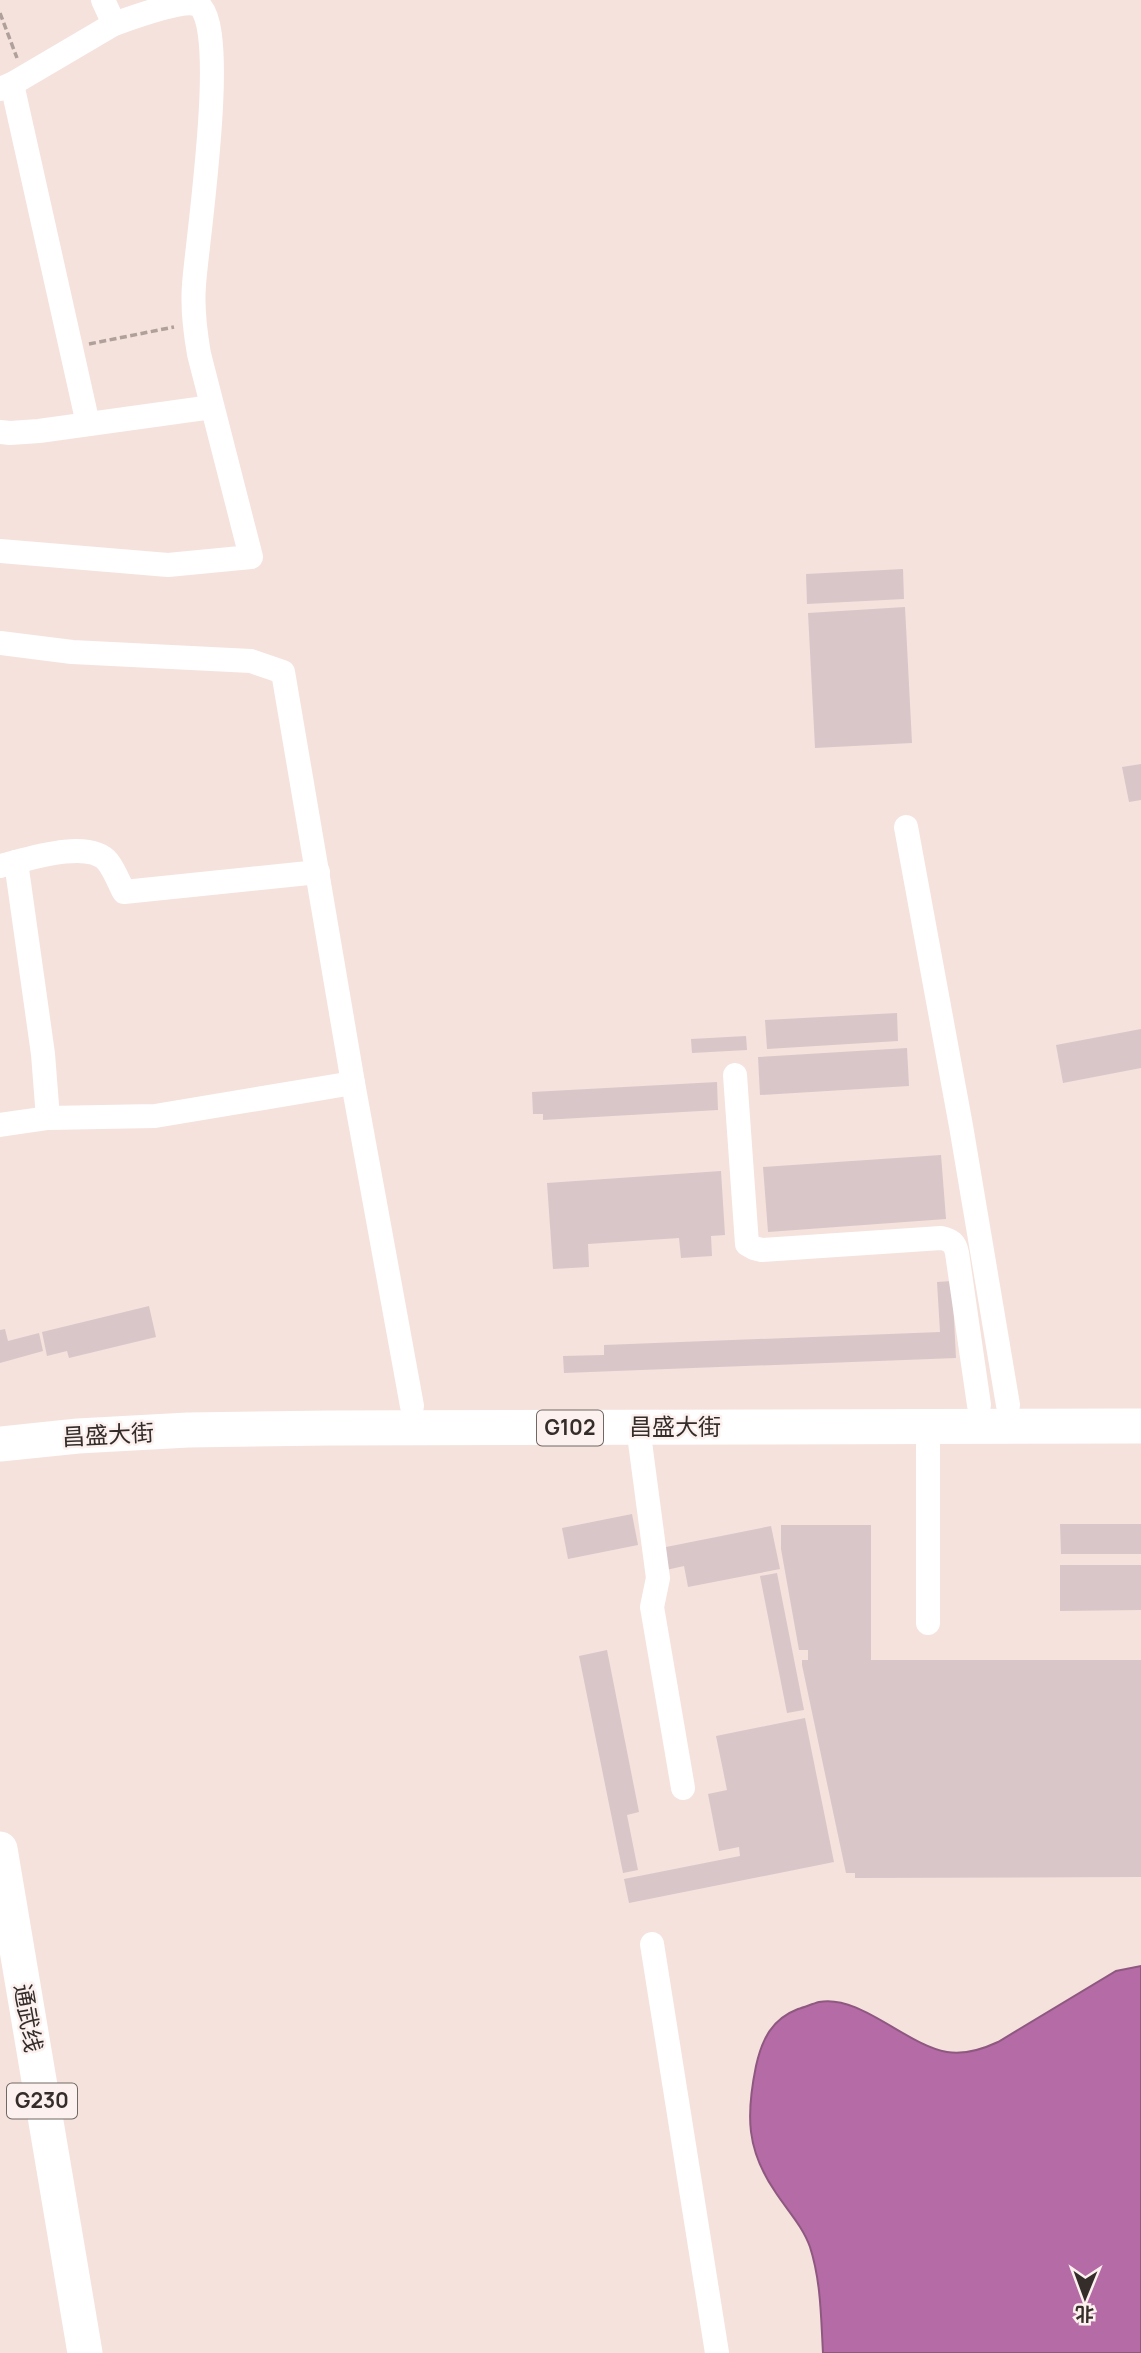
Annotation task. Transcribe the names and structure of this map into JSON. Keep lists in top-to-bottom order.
{
  "streets": {
    "highway": [
      "昌盛大街",
      "G102",
      "通武线",
      "G230"
    ]
  },
  "north": "bottom"
}
